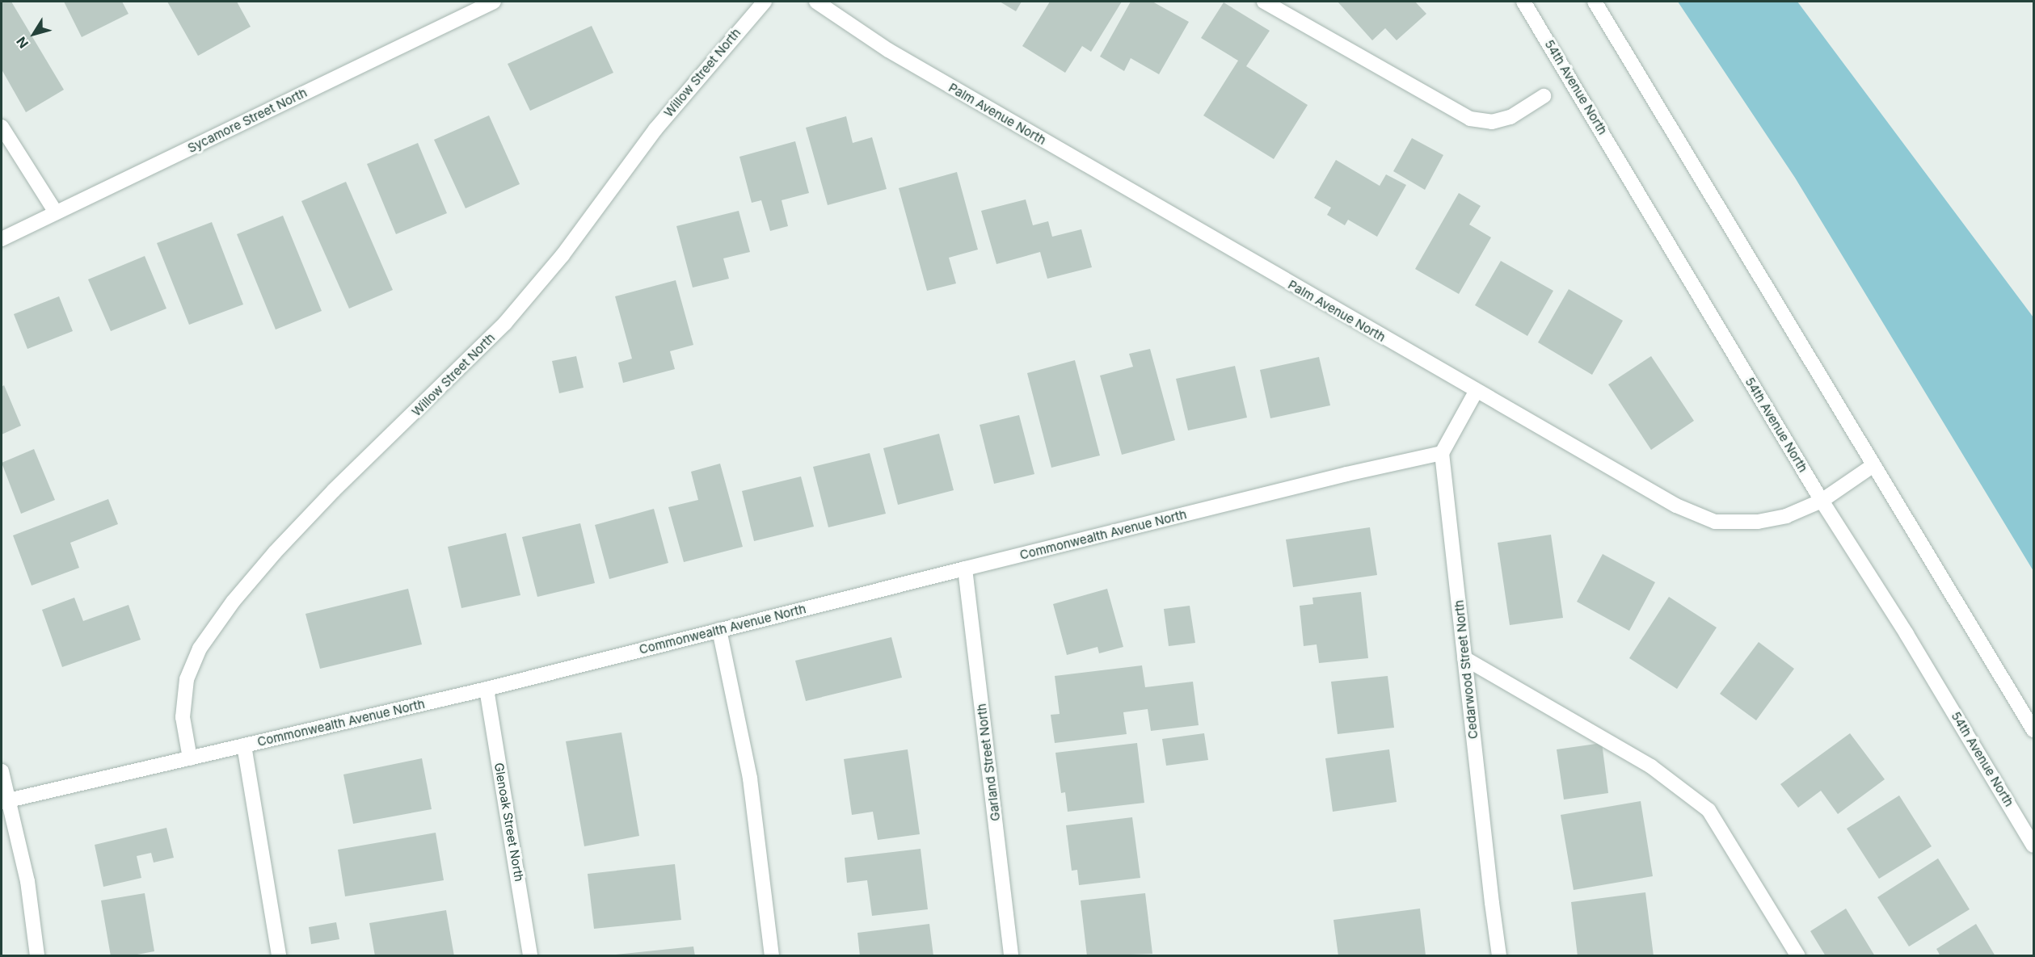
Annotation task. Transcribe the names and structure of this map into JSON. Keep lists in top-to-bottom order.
{
  "streets": {
    "street": [
      "Willow Street North",
      "54th Avenue North",
      "Palm Avenue North",
      "Sycamore Street North",
      "Commonwealth Avenue North",
      "Cedarwood Street North",
      "Garland Street North",
      "Glenoak Street North"
    ]
  },
  "crossings": [
    ["Willow Street North", "Commonwealth Avenue North"],
    ["54th Avenue North", "Palm Avenue North"],
    ["Commonwealth Avenue North", "Cedarwood Street North"],
    ["Commonwealth Avenue North", "Garland Street North"],
    ["Commonwealth Avenue North", "Glenoak Street North"]
  ],
  "north": "bottom left"
}
